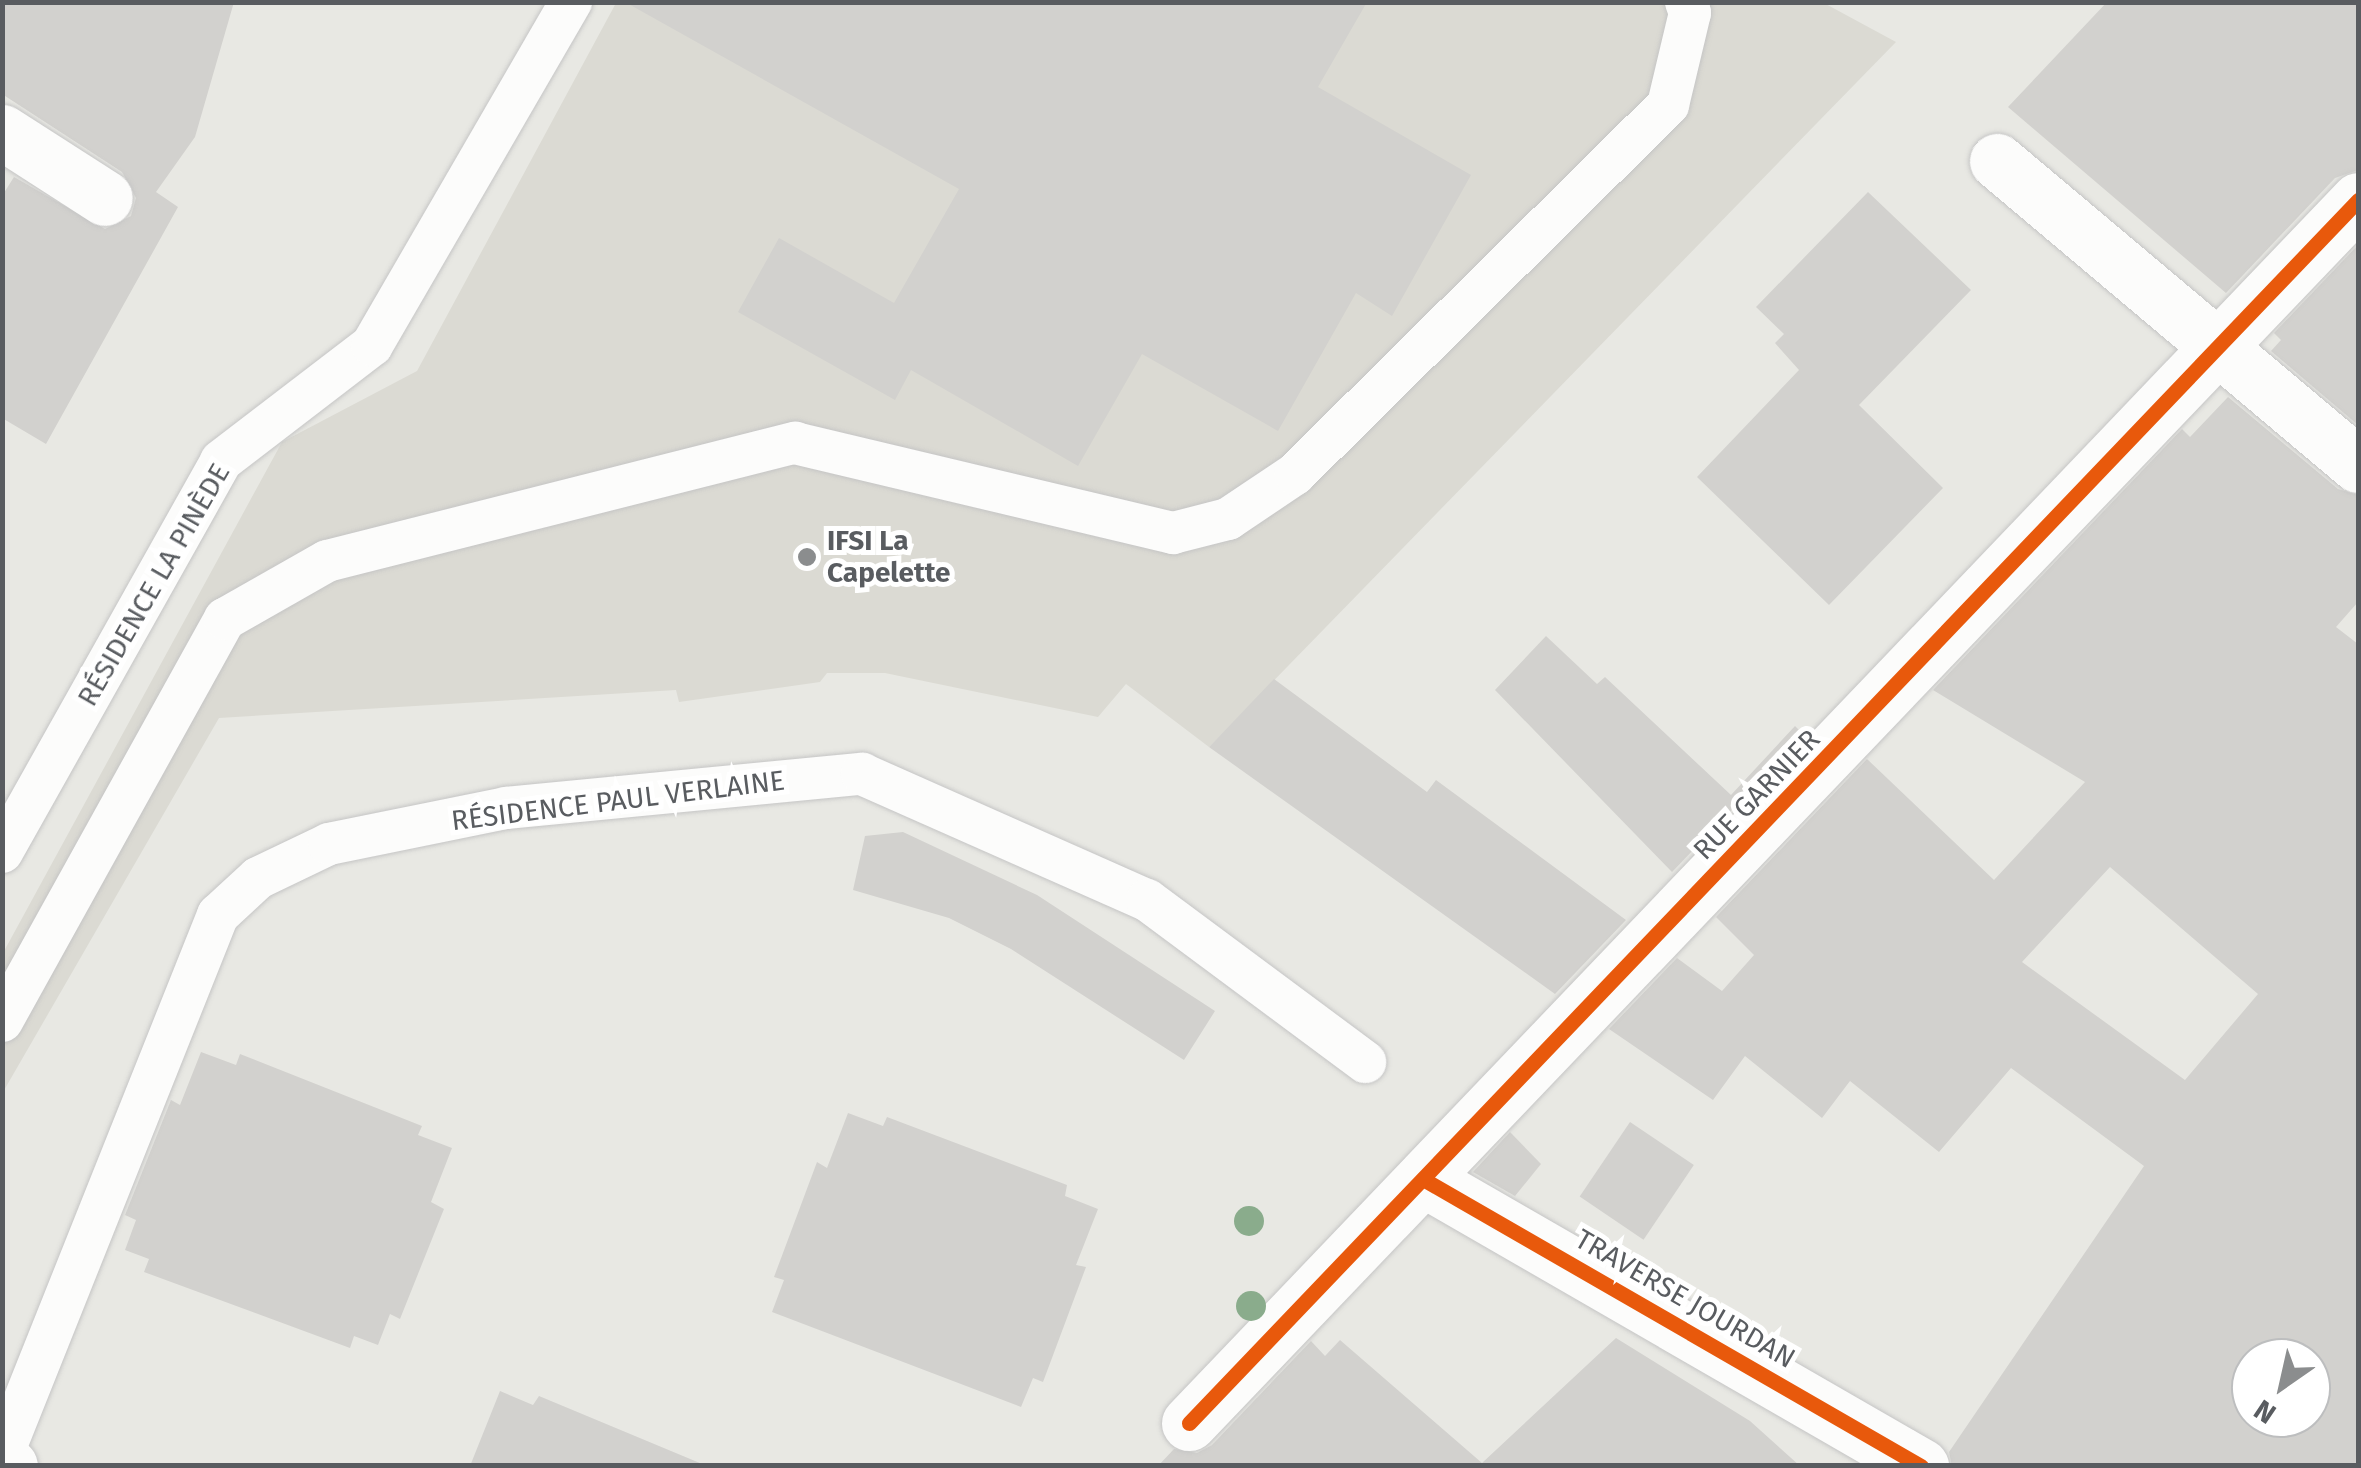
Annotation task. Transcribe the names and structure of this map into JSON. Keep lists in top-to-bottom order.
{
  "streets": {
    "street": ["RUE GARNIER", "TRAVERSE JOURDAN"],
    "lane": ["RÉSIDENCE LA PINÈDE", "RÉSIDENCE PAUL VERLAINE"]
  },
  "crossings": [
    ["RUE GARNIER", "TRAVERSE JOURDAN"]
  ],
  "places": ["IFSI La Capelette"],
  "north": "bottom left"
}
